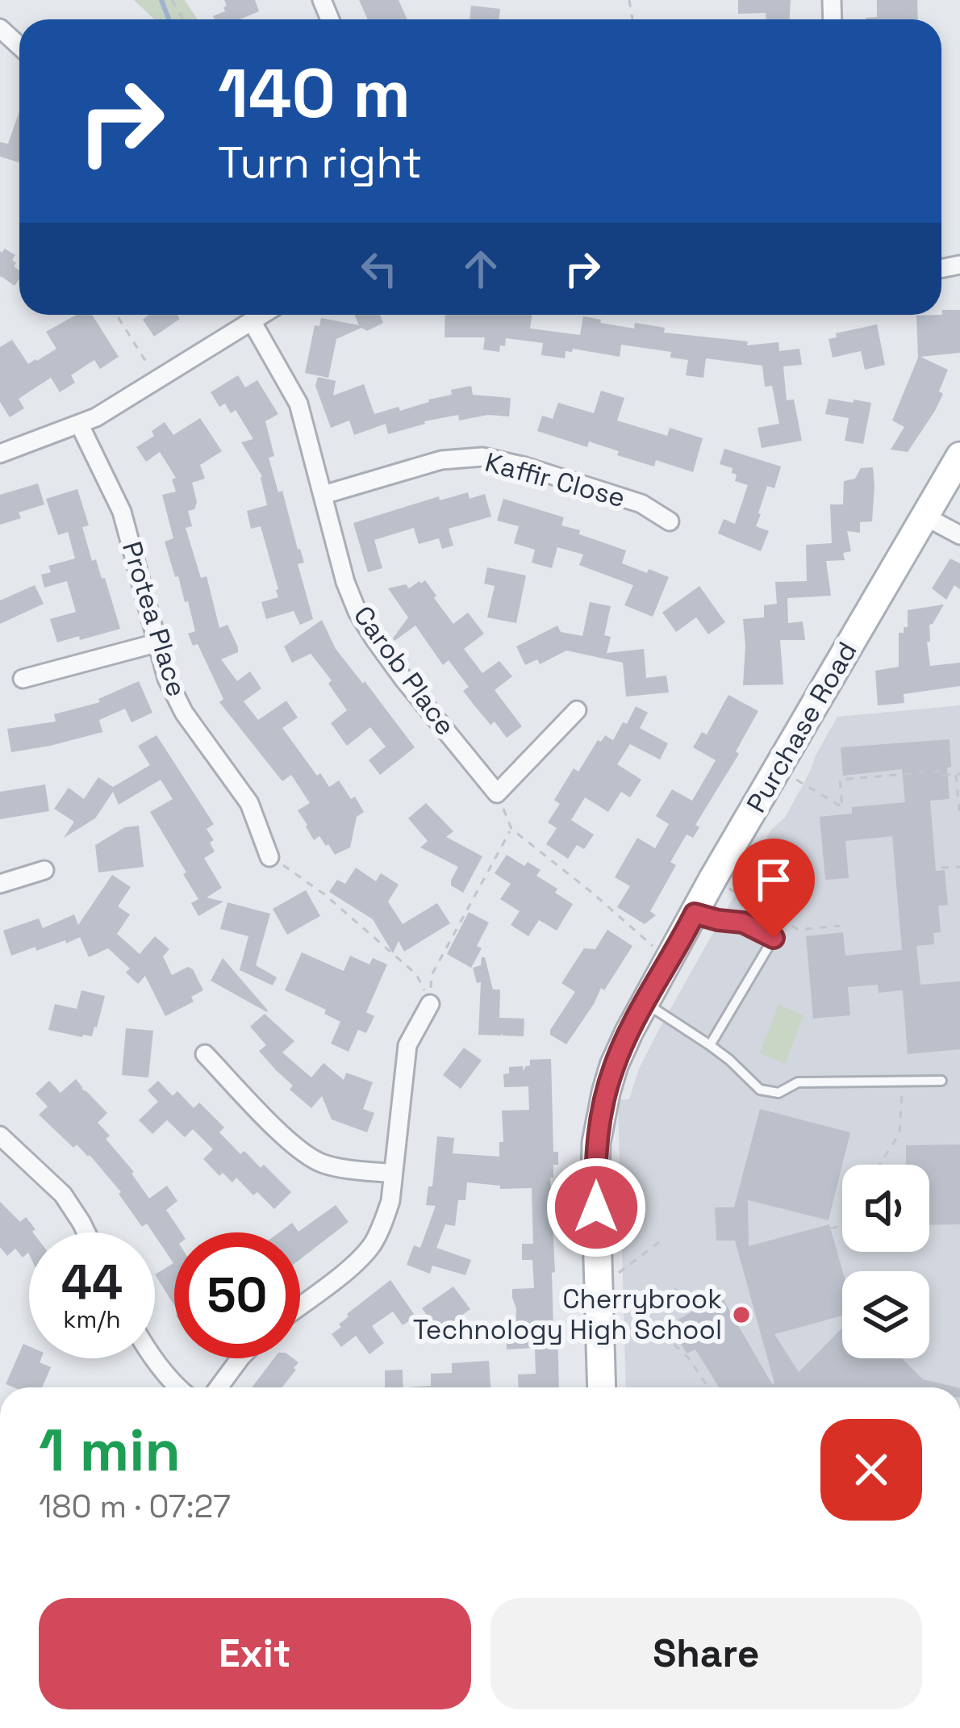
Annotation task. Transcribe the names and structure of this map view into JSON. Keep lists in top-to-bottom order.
{
  "streets": {
    "main road": ["Purchase Road"],
    "street": ["Kaffir Close", "Protea Place", "Carob Place"]
  },
  "crossings": [
    ["Kaffir Close", "Carob Place"]
  ],
  "places": ["Cherrybrook Technology High School"],
  "page": {
    "turn": ["140 m", "Turn right"],
    "speed": "44 km/h",
    "limit": "50",
    "heading": ["1 min", "180 m · 07:27"],
    "buttons": ["Exit", "Share"]
  }
}
